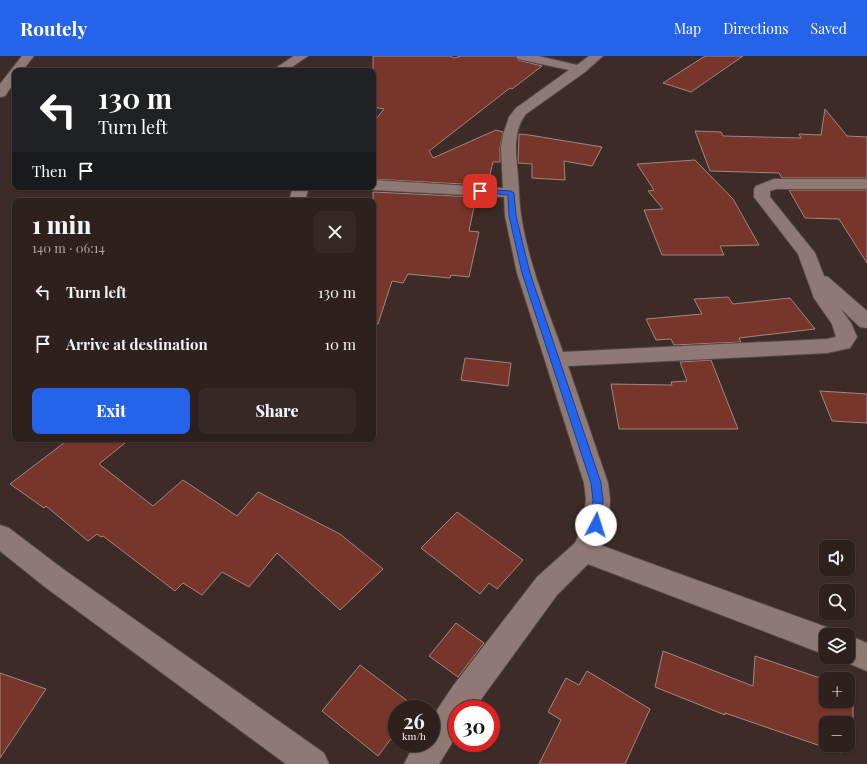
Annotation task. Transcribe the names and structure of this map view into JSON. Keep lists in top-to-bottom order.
{
  "page": {
    "header": "Routely",
    "nav": ["Map", "Directions", "Saved"],
    "turn": ["130 m", "Turn left"],
    "then": "Then",
    "heading": ["1 min", "140 m · 06:14"],
    "list": [
      {
        "name": "Turn left",
        "value": "130 m"
      },
      {
        "name": "Arrive at destination",
        "value": "10 m"
      }
    ],
    "buttons": ["Exit", "Share"],
    "map_buttons": ["+", "−"],
    "speed": "26 km/h",
    "limit": "30"
  }
}
